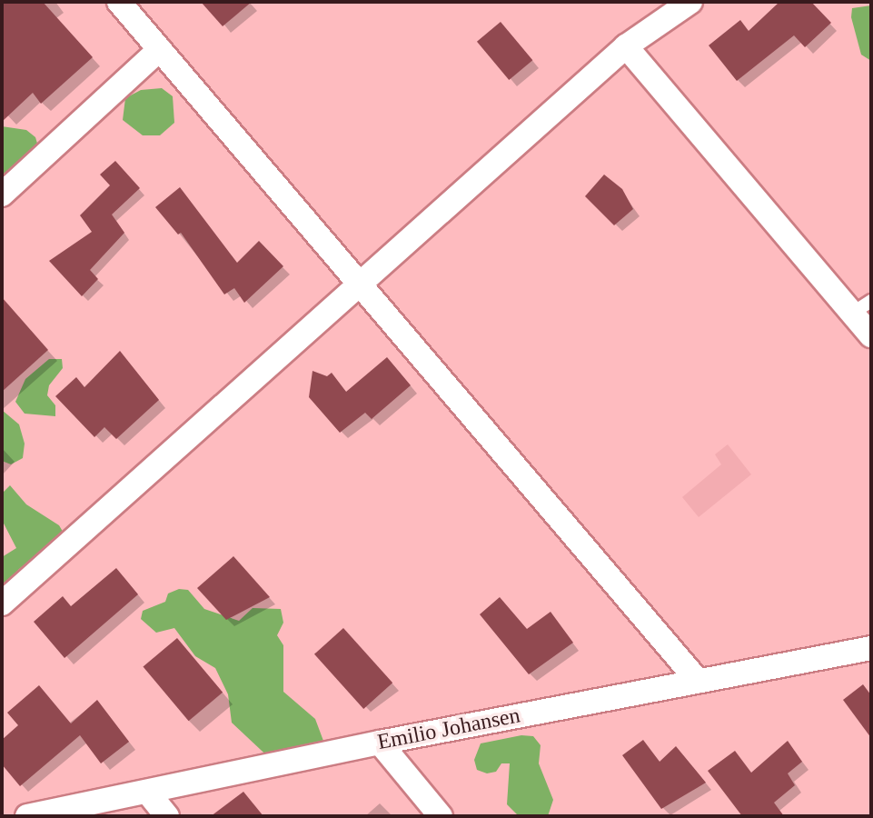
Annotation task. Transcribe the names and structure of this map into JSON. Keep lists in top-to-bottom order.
{
  "streets": {
    "street": ["Emilio Johansen"]
  }
}
